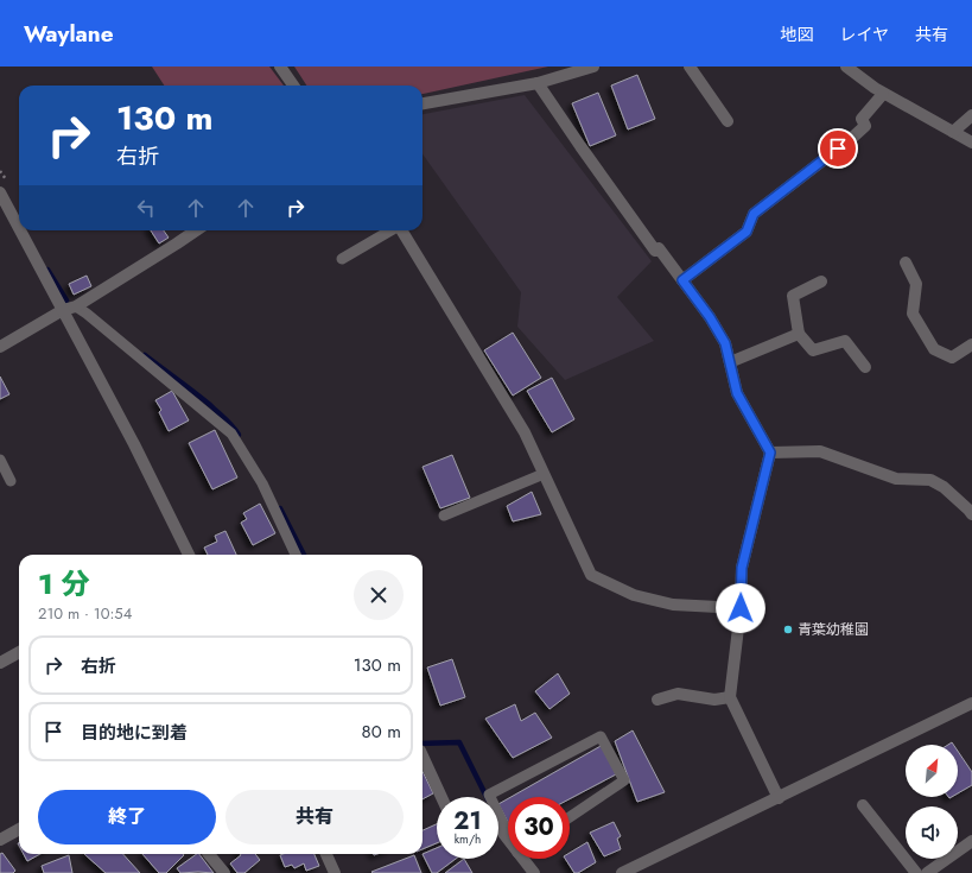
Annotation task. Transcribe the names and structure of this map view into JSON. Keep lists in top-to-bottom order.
{
  "places": ["青葉幼稚園"],
  "north": "top right",
  "page": {
    "header": "Waylane",
    "nav": ["地図", "レイヤ", "共有"],
    "turn": ["130 m", "右折"],
    "heading": ["1 分", "210 m · 10:54"],
    "list": [
      {
        "name": "右折",
        "value": "130 m"
      },
      {
        "name": "目的地に到着",
        "value": "80 m"
      }
    ],
    "buttons": ["終了", "共有"],
    "speed": "21 km/h",
    "limit": "30"
  }
}
